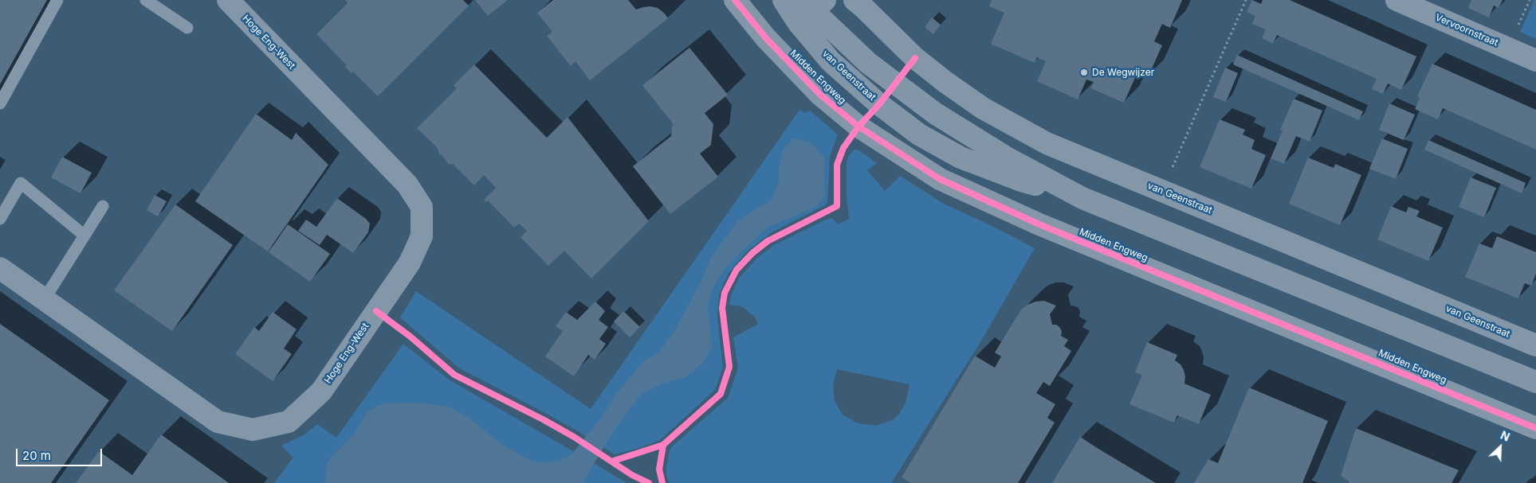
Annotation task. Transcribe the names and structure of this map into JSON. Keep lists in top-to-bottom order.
{
  "streets": {
    "main road": ["van Geenstraat"],
    "street": ["Vervoornstraat", "Hoge Eng-West", "Midden Engweg"]
  },
  "places": ["De Wegwijzer"],
  "scale_bar": "20 m",
  "north": "top right"
}
